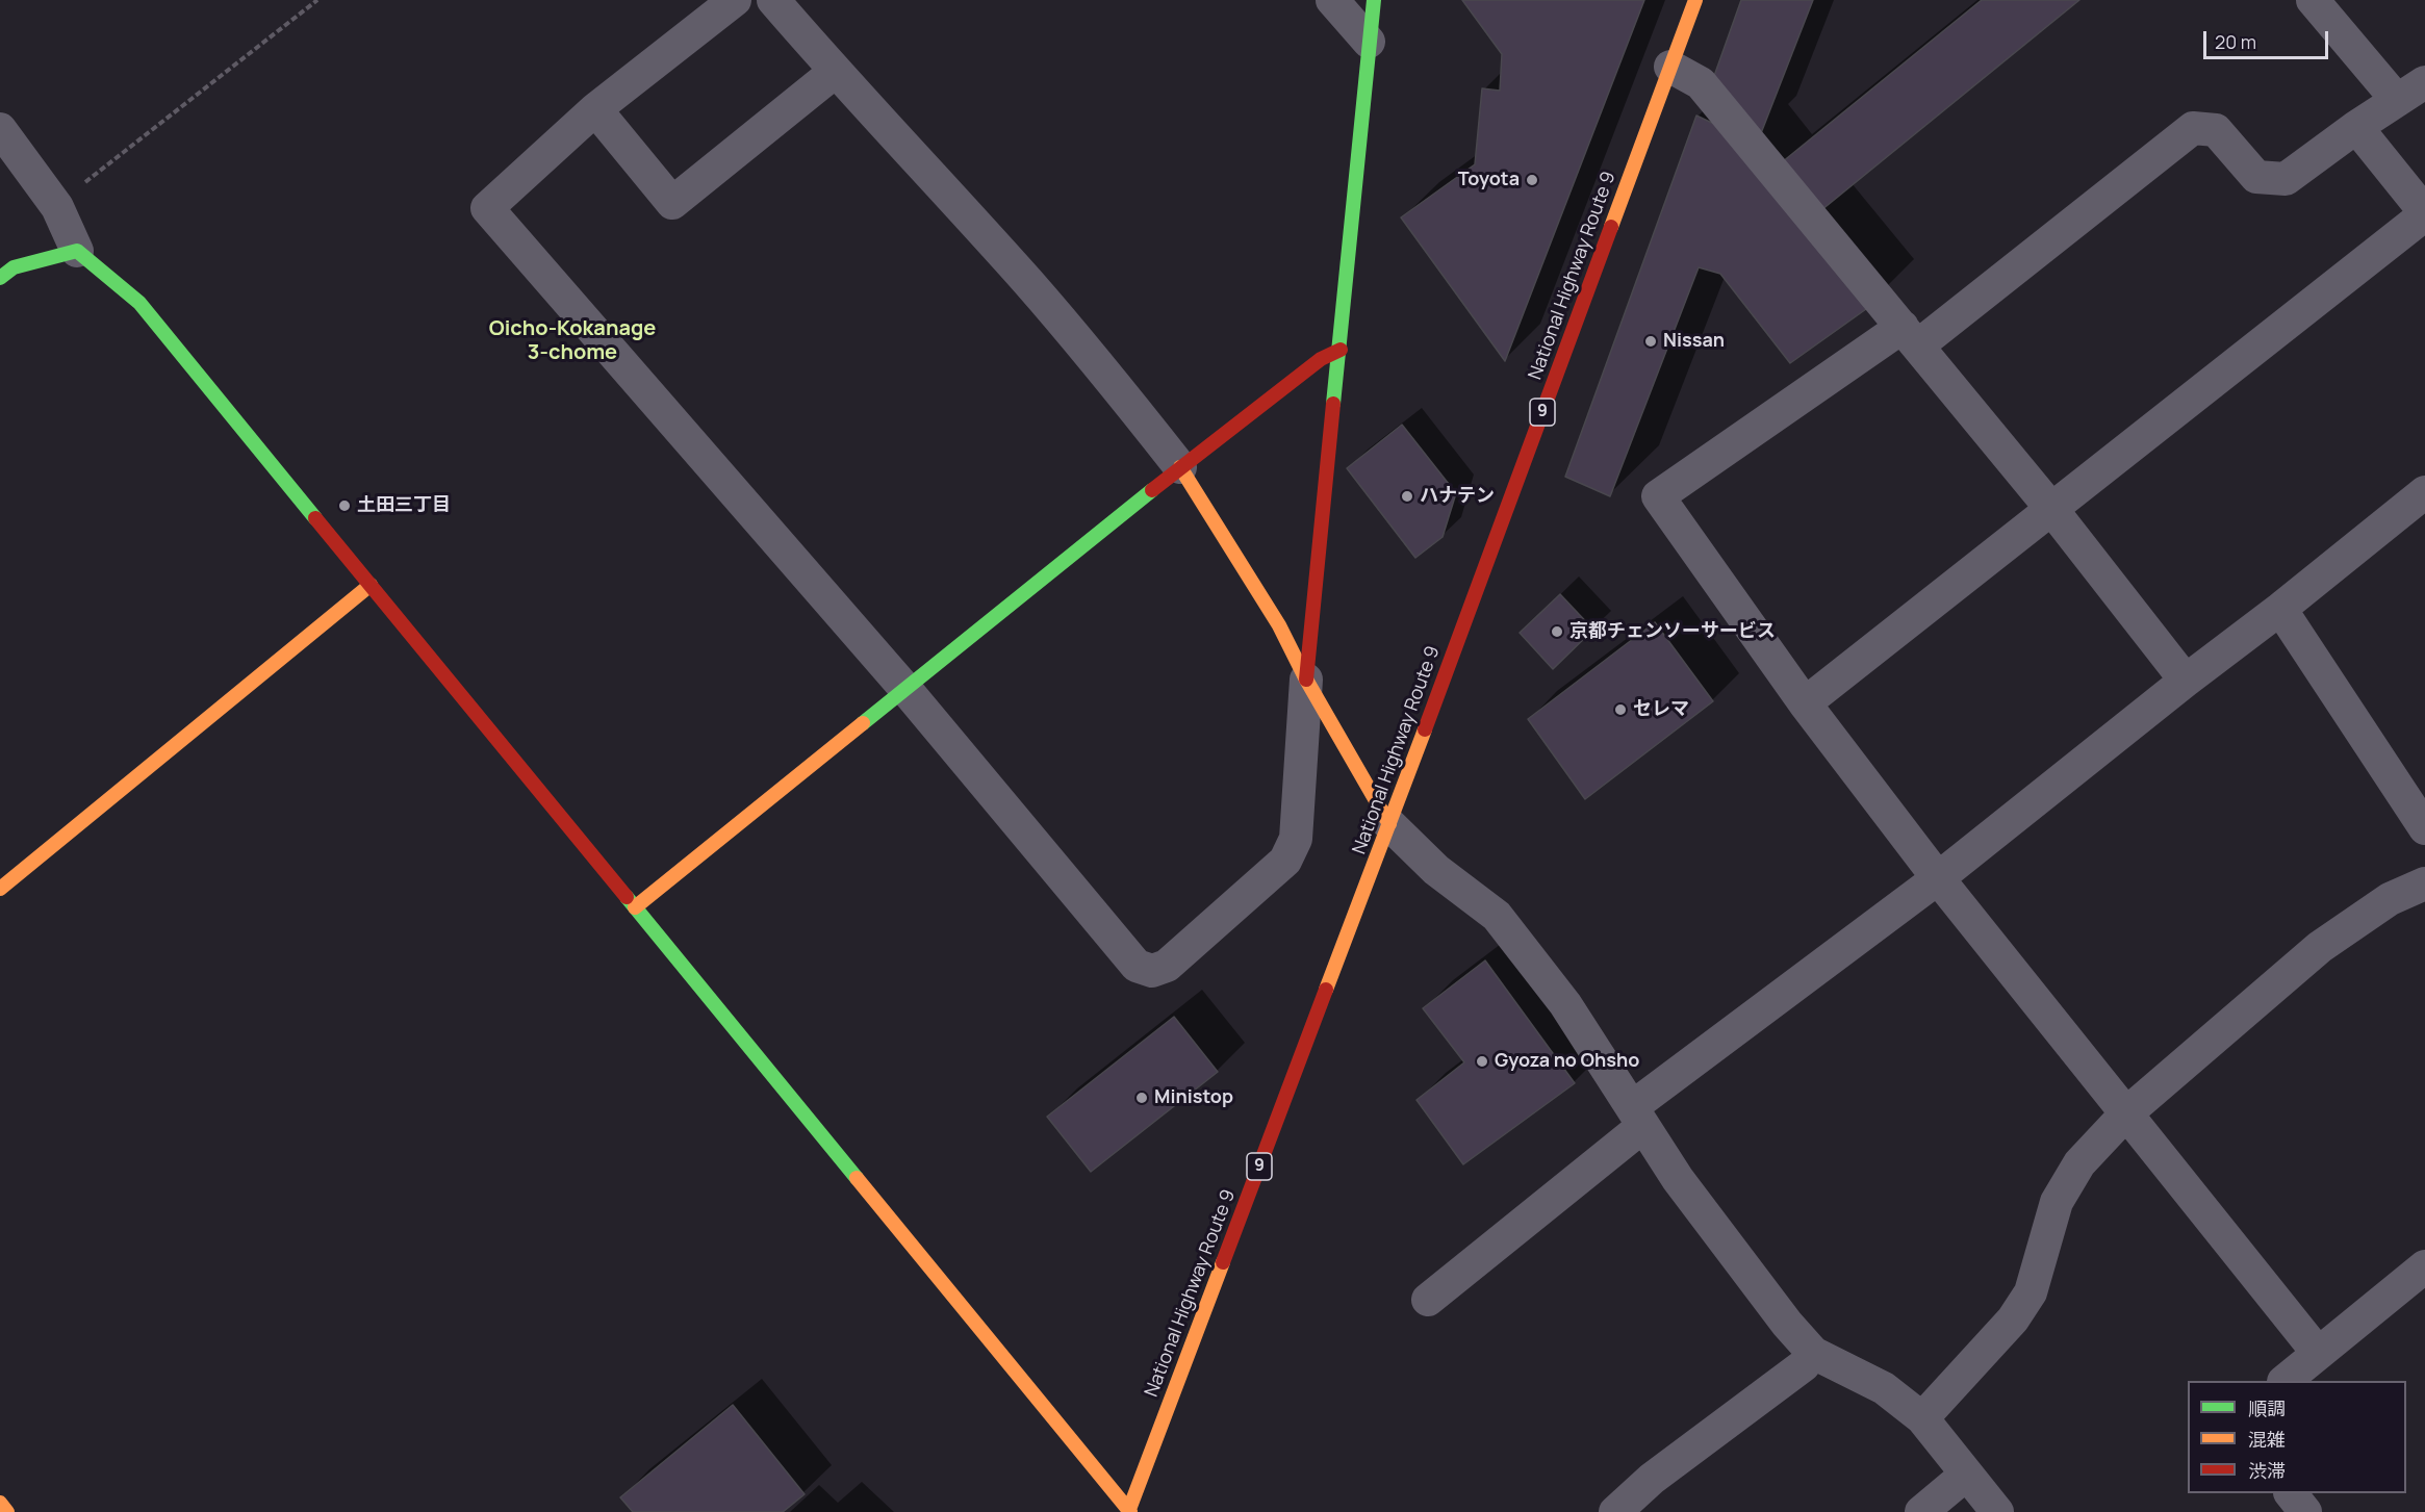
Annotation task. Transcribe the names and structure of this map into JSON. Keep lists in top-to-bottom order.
{
  "streets": {
    "main road": ["National Highway Route 9", "9"]
  },
  "districts": ["Oicho-Kokanage 3-chome"],
  "places": [
    "Toyota",
    "Nissan",
    "ハナテン",
    "土田三丁目",
    "京都チェンソーサービス",
    "セレマ",
    "Gyoza no Ohsho",
    "Ministop"
  ],
  "legend": ["順調", "混雑", "渋滞"],
  "scale_bar": "20 m"
}
